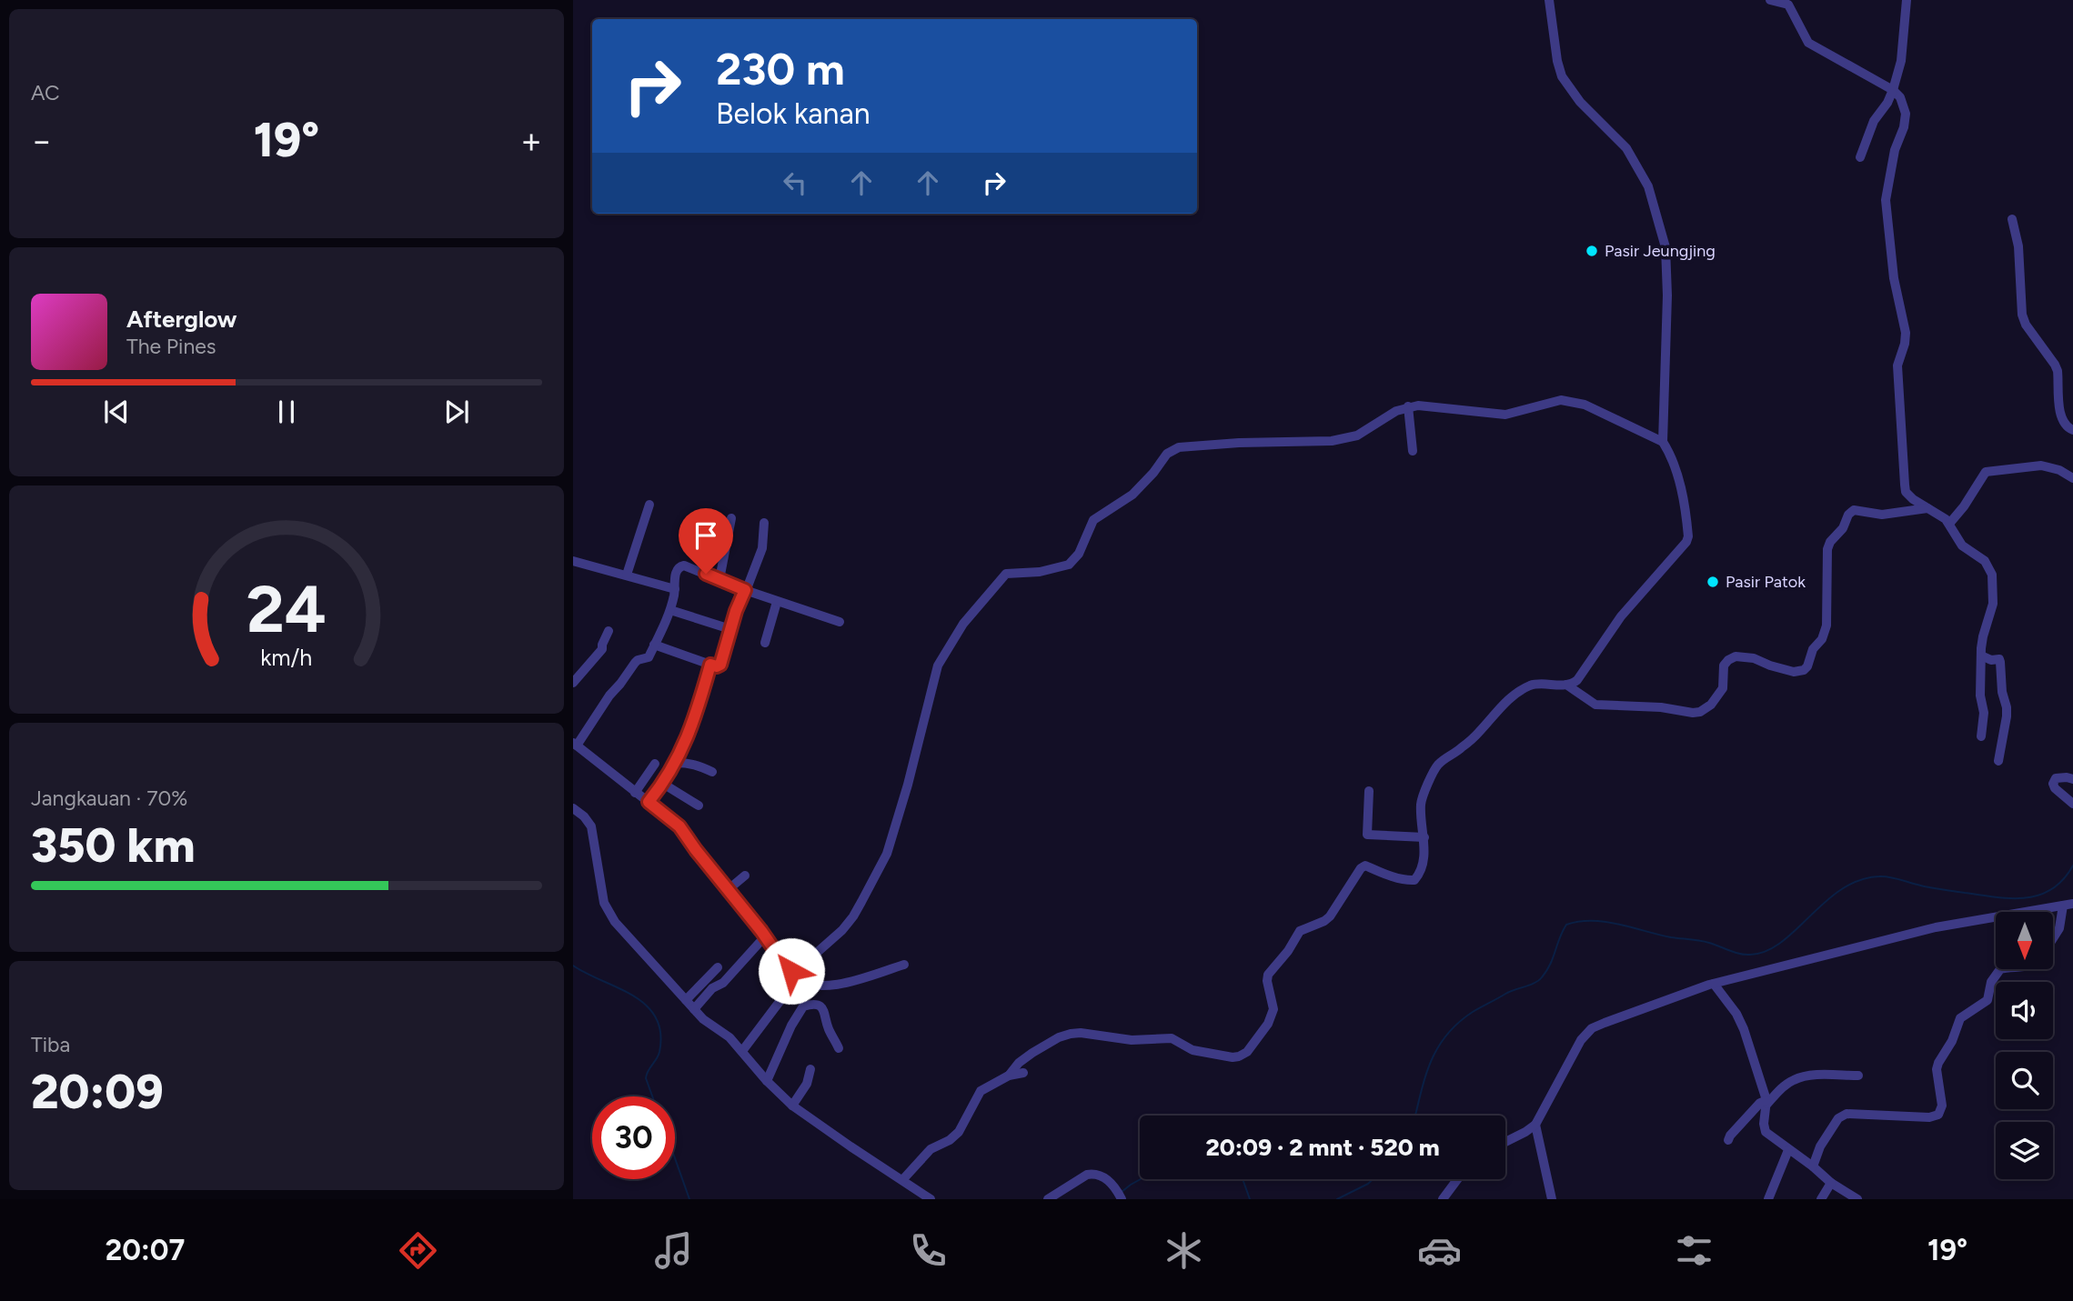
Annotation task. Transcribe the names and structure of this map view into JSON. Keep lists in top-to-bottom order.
{
  "places": ["Pasir Jeungjing", "Pasir Patok"],
  "north": "bottom",
  "page": {
    "tile": [
      "AC",
      ["Jangkauan · 70%", "350 km"],
      ["Tiba", "20:09"]
    ],
    "turn": ["230 m", "Belok kanan"],
    "heat": ["−", "19°", "+"],
    "song": ["Afterglow", "The Pines"],
    "limit": "30",
    "trip": "20:09 · 2 mnt · 520 m",
    "tabs": ["20:07", "19°"],
    "gauge": ["24", "km/h"]
  }
}
